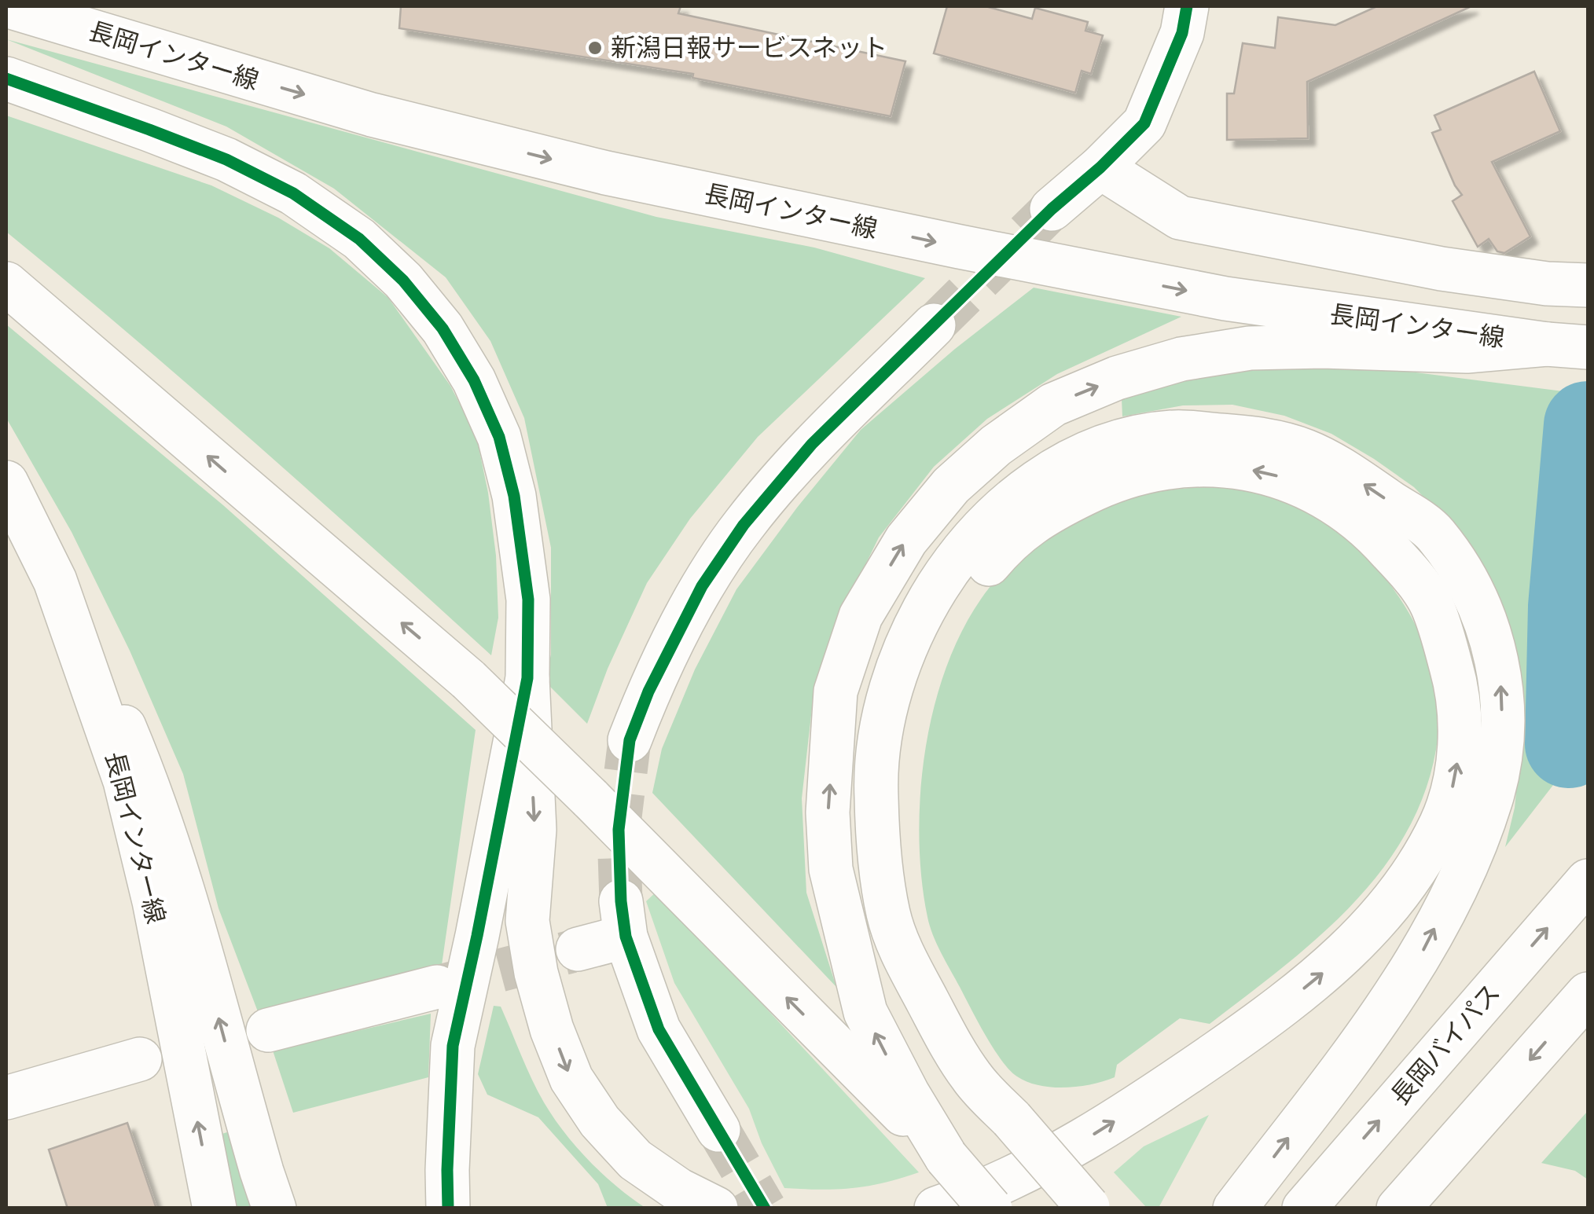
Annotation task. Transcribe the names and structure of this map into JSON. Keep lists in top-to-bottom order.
{
  "streets": {
    "main road": ["長岡インター線", "長岡バイパス"]
  },
  "places": ["新潟日報サービスネット"]
}
